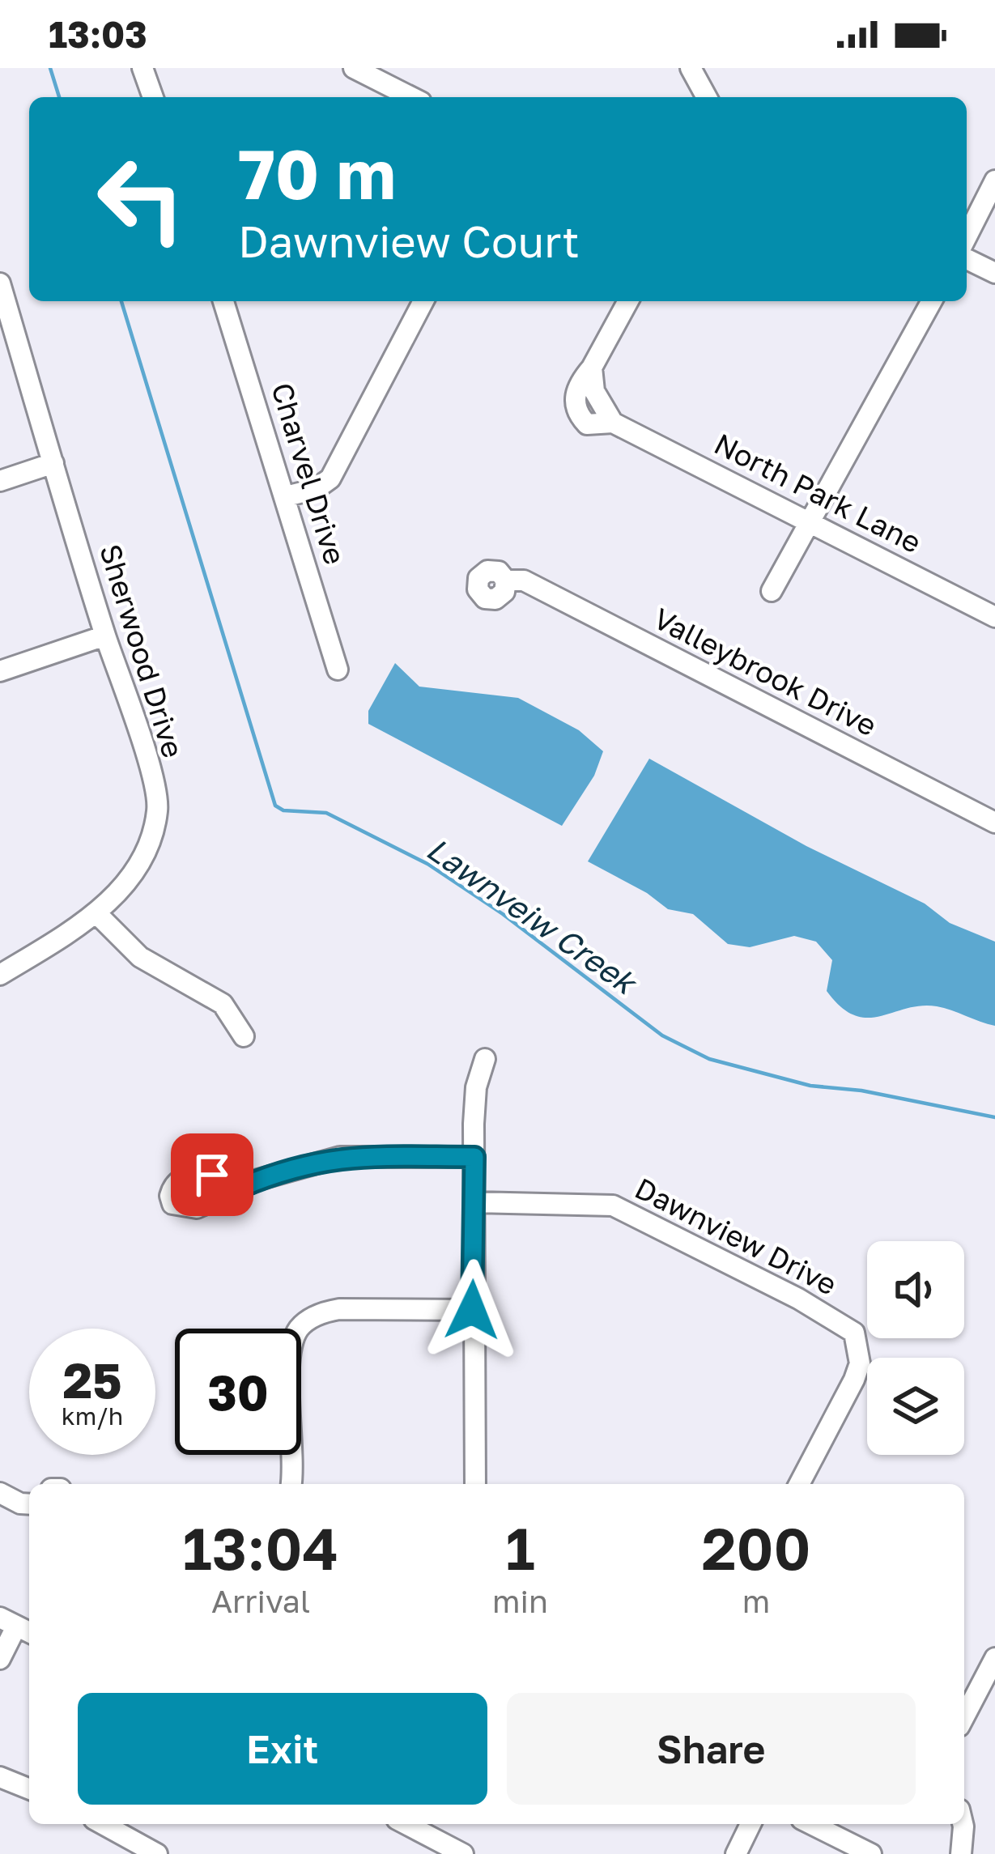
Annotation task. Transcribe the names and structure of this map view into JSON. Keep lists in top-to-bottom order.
{
  "streets": {
    "street": [
      "Charvel Drive",
      "North Park Lane",
      "Sherwood Drive",
      "Valleybrook Drive",
      "Dawnview Drive"
    ]
  },
  "water": ["Lawnveiw Creek"],
  "page": {
    "status": "13:03",
    "turn": ["70 m", "Dawnview Court"],
    "speed": "25 km/h",
    "limit": "30",
    "eta": [
      "13:04",
      "Arrival",
      "1",
      "min",
      "200",
      "m"
    ],
    "buttons": ["Exit", "Share"]
  }
}
